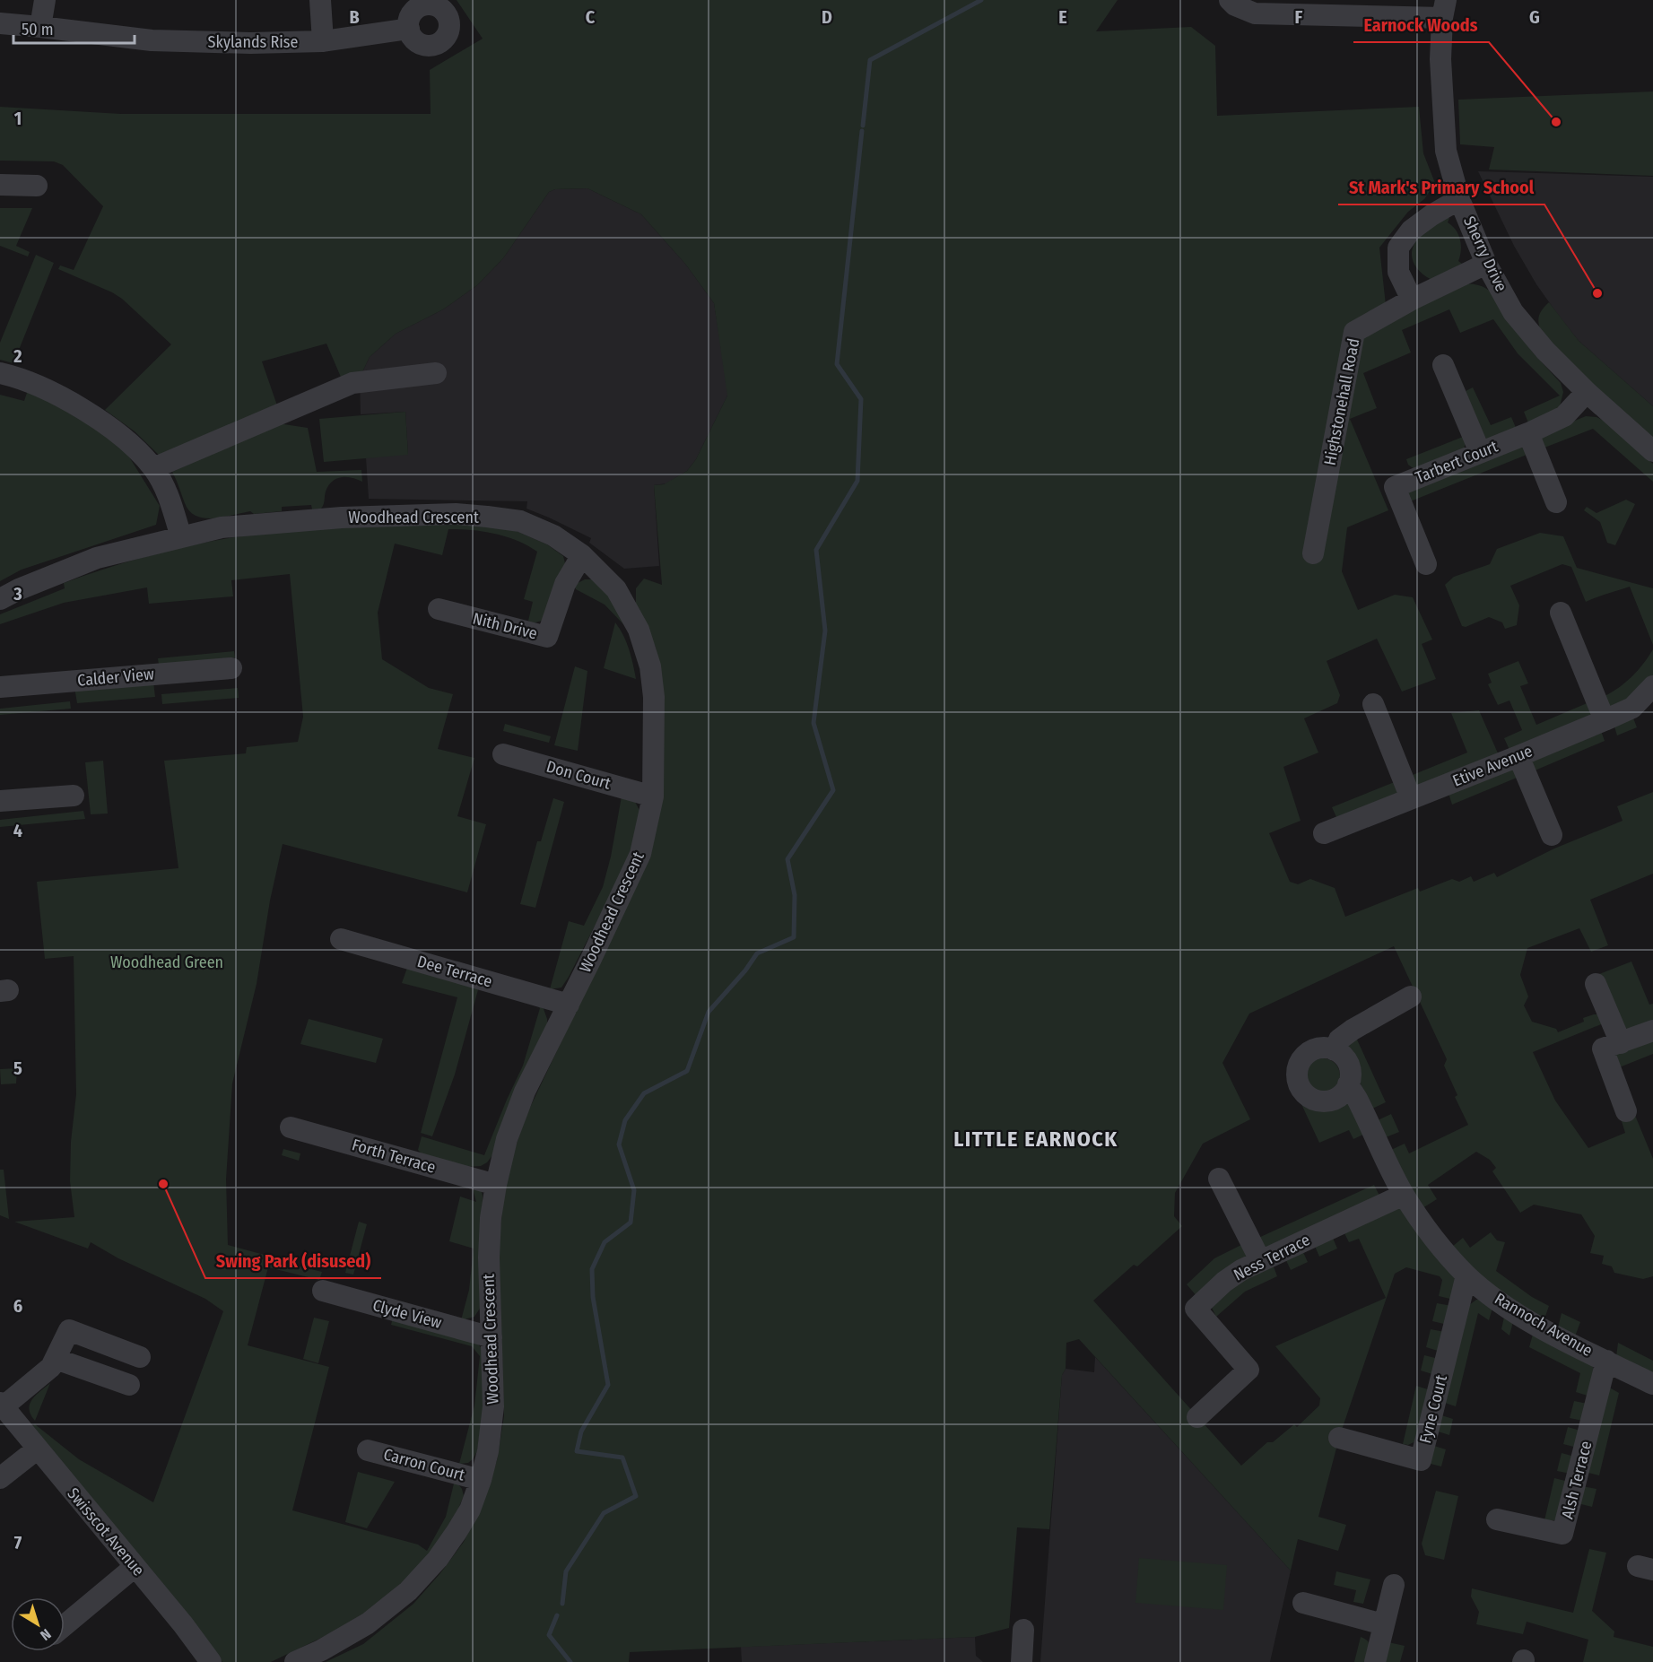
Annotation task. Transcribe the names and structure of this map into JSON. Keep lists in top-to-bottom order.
{
  "streets": {
    "street": [
      "Skylands Rise",
      "Sherry Drive",
      "Highstonehall Road",
      "Tarbert Court",
      "Woodhead Crescent",
      "Nith Drive",
      "Calder View",
      "Etive Avenue",
      "Don Court",
      "Dee Terrace",
      "Forth Terrace",
      "Ness Terrace",
      "Clyde View",
      "Rannoch Avenue",
      "Fyne Court",
      "Carron Court",
      "Alsh Terrace",
      "Swisscot Avenue"
    ]
  },
  "crossings": [
    ["Sherry Drive", "Highstonehall Road"],
    ["Sherry Drive", "Tarbert Court"],
    ["Woodhead Crescent", "Nith Drive"],
    ["Woodhead Crescent", "Don Court"],
    ["Woodhead Crescent", "Dee Terrace"],
    ["Woodhead Crescent", "Forth Terrace"],
    ["Woodhead Crescent", "Clyde View"],
    ["Woodhead Crescent", "Carron Court"],
    ["Ness Terrace", "Rannoch Avenue"],
    ["Rannoch Avenue", "Fyne Court"],
    ["Rannoch Avenue", "Alsh Terrace"]
  ],
  "districts": ["LITTLE EARNOCK"],
  "parks": ["Woodhead Green"],
  "places": ["Earnock Woods", "St Mark's Primary School", "Swing Park (disused)"],
  "scale_bar": "50 m",
  "north": "bottom right",
  "grid": {
    "columns": [
      "B",
      "C",
      "D",
      "E",
      "F",
      "G"
    ],
    "rows": [
      "1",
      "2",
      "3",
      "4",
      "5",
      "6",
      "7"
    ]
  }
}
